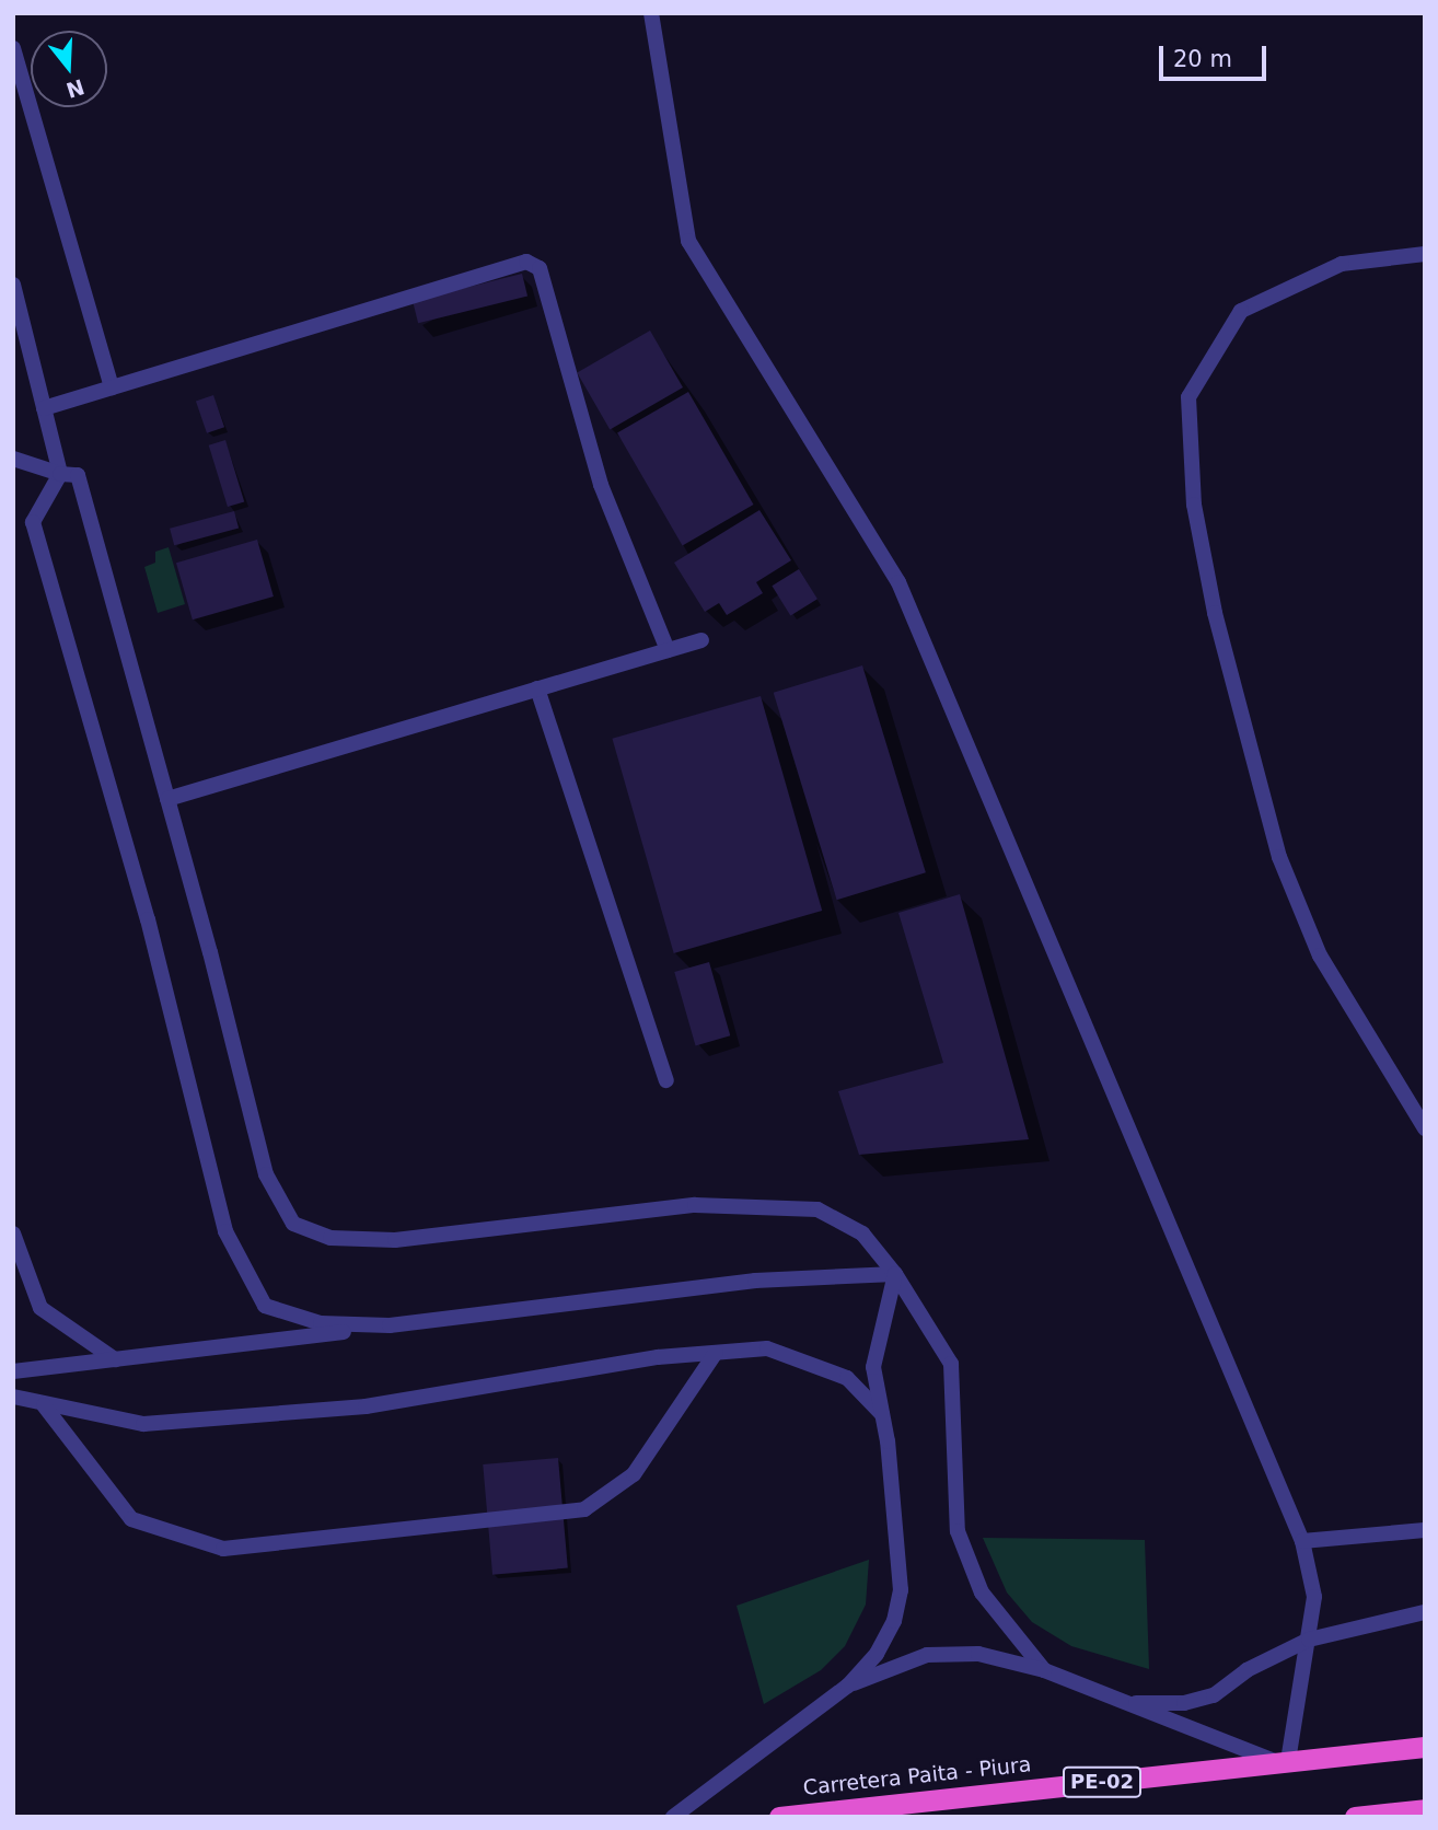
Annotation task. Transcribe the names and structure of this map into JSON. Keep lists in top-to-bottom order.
{
  "streets": {
    "highway": ["Carretera Paita - Piura", "PE-02"]
  },
  "scale_bar": "20 m",
  "north": "bottom"
}
